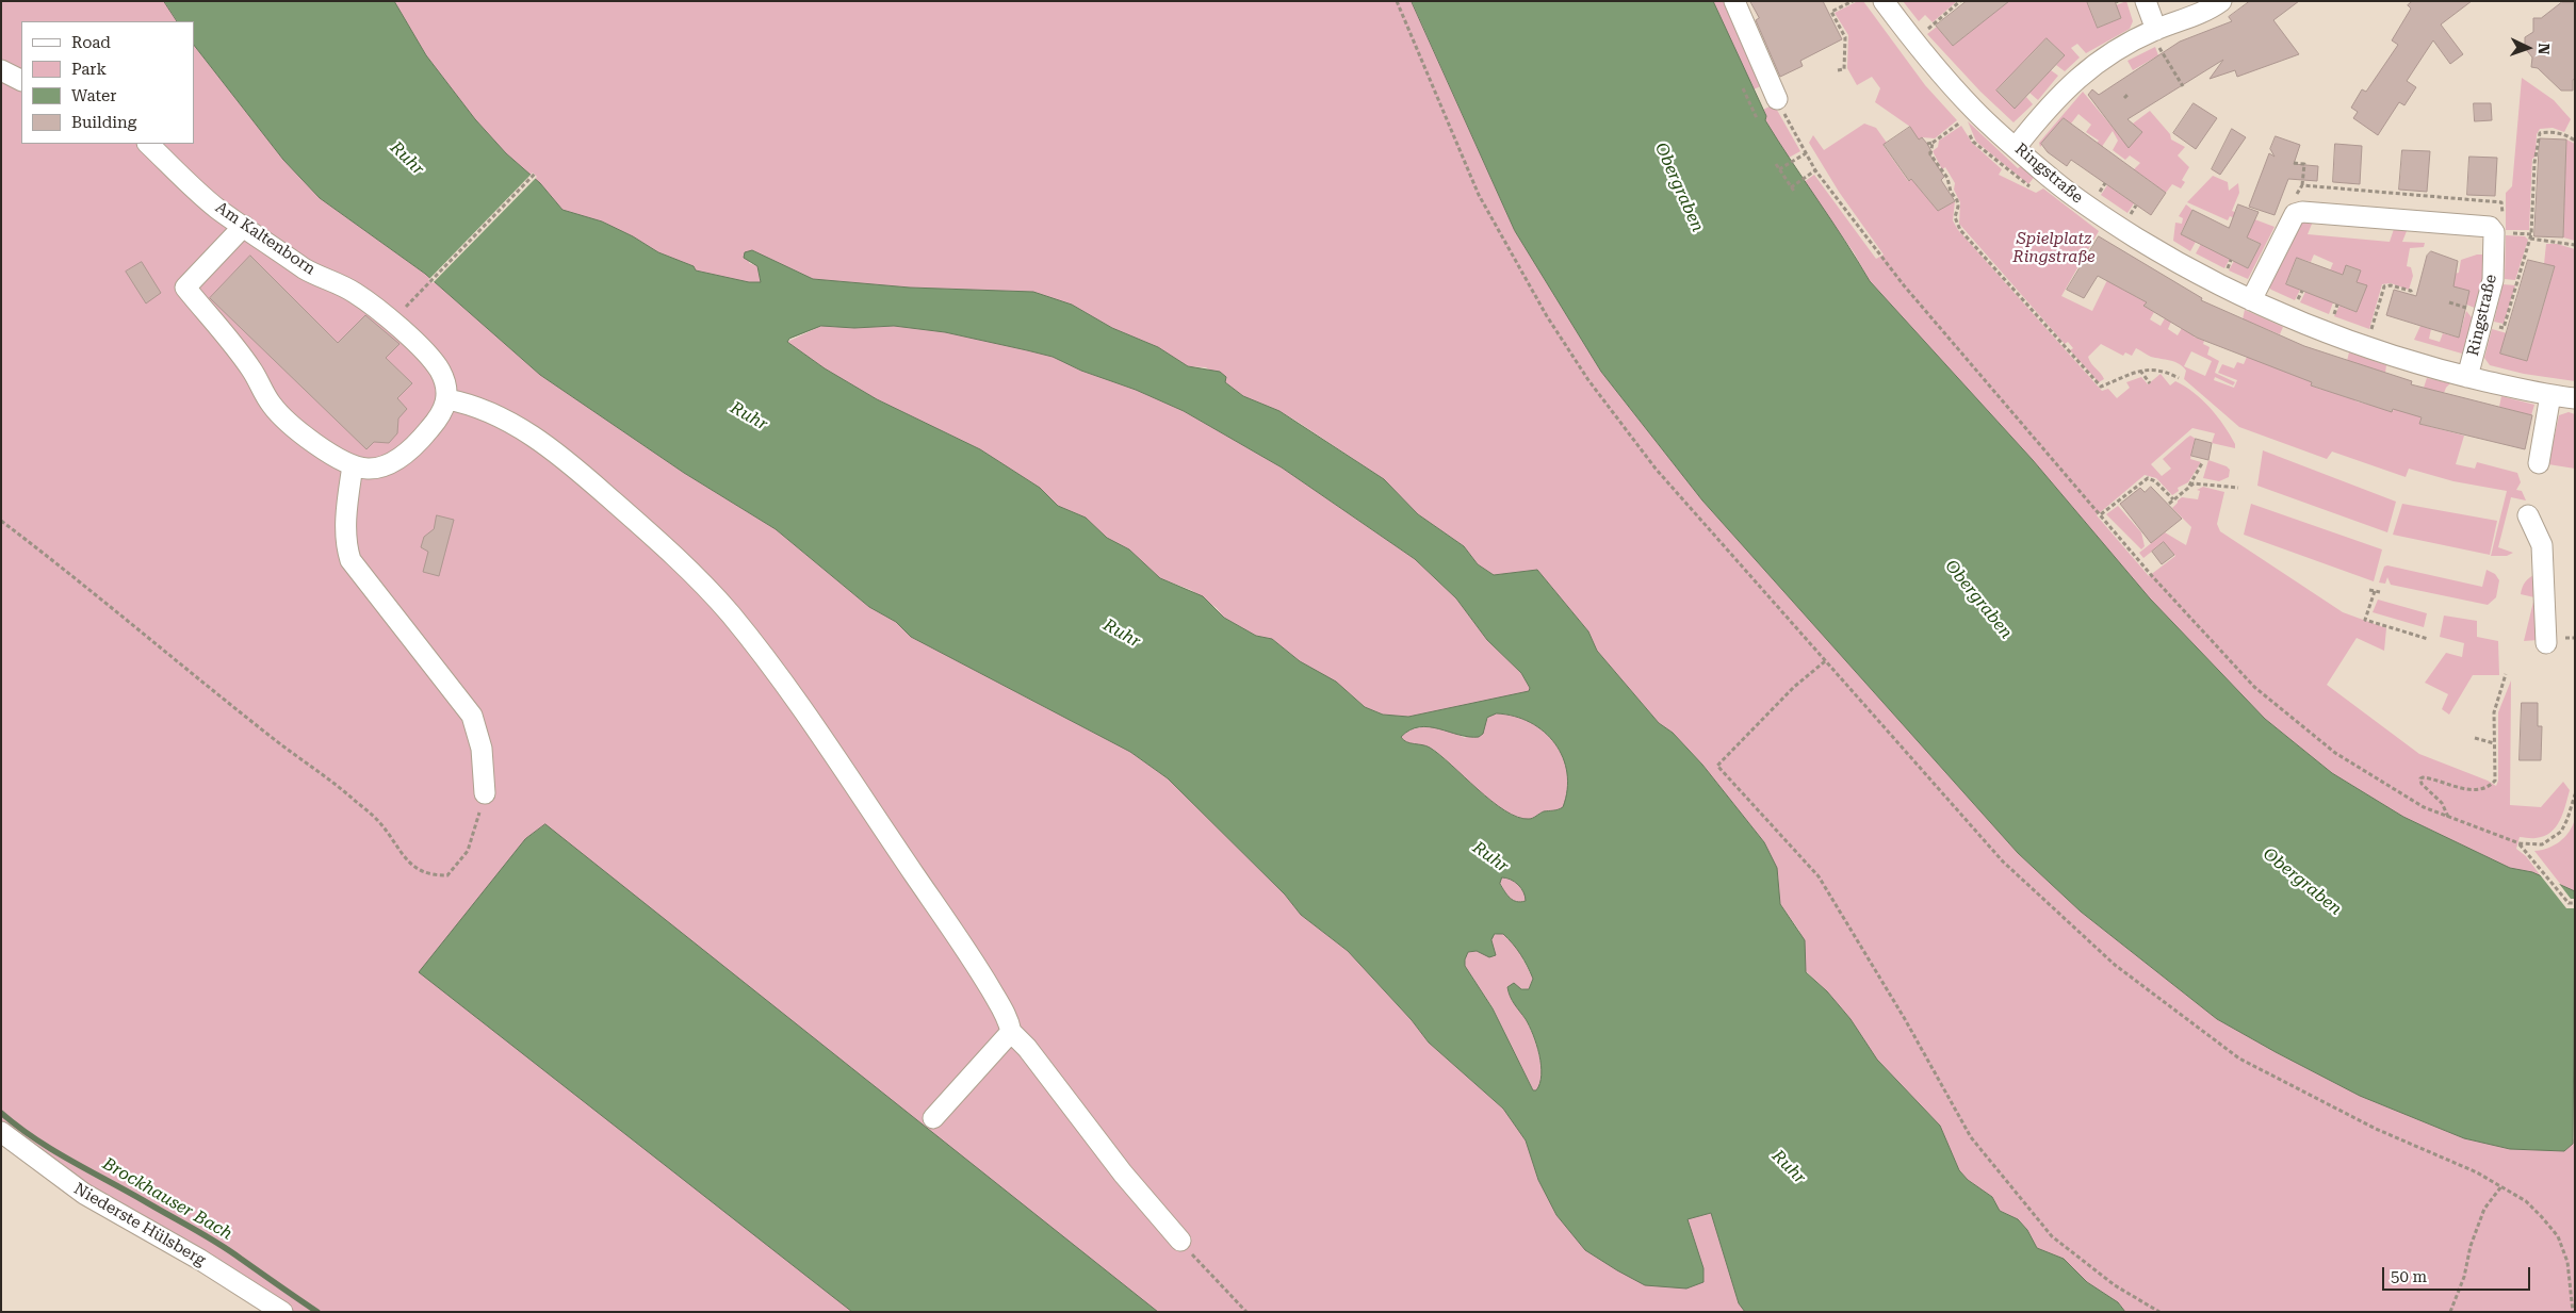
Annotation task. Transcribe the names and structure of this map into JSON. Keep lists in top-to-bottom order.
{
  "streets": {
    "street": ["Ringstraße", "Am Kaltenborn", "Niederste Hülsberg"]
  },
  "water": ["Ruhr", "Obergraben", "Brockhauser Bach"],
  "parks": ["Spielplatz Ringstraße"],
  "legend": [
    "Road",
    "Park",
    "Water",
    "Building"
  ],
  "scale_bar": "50 m",
  "north": "right"
}
